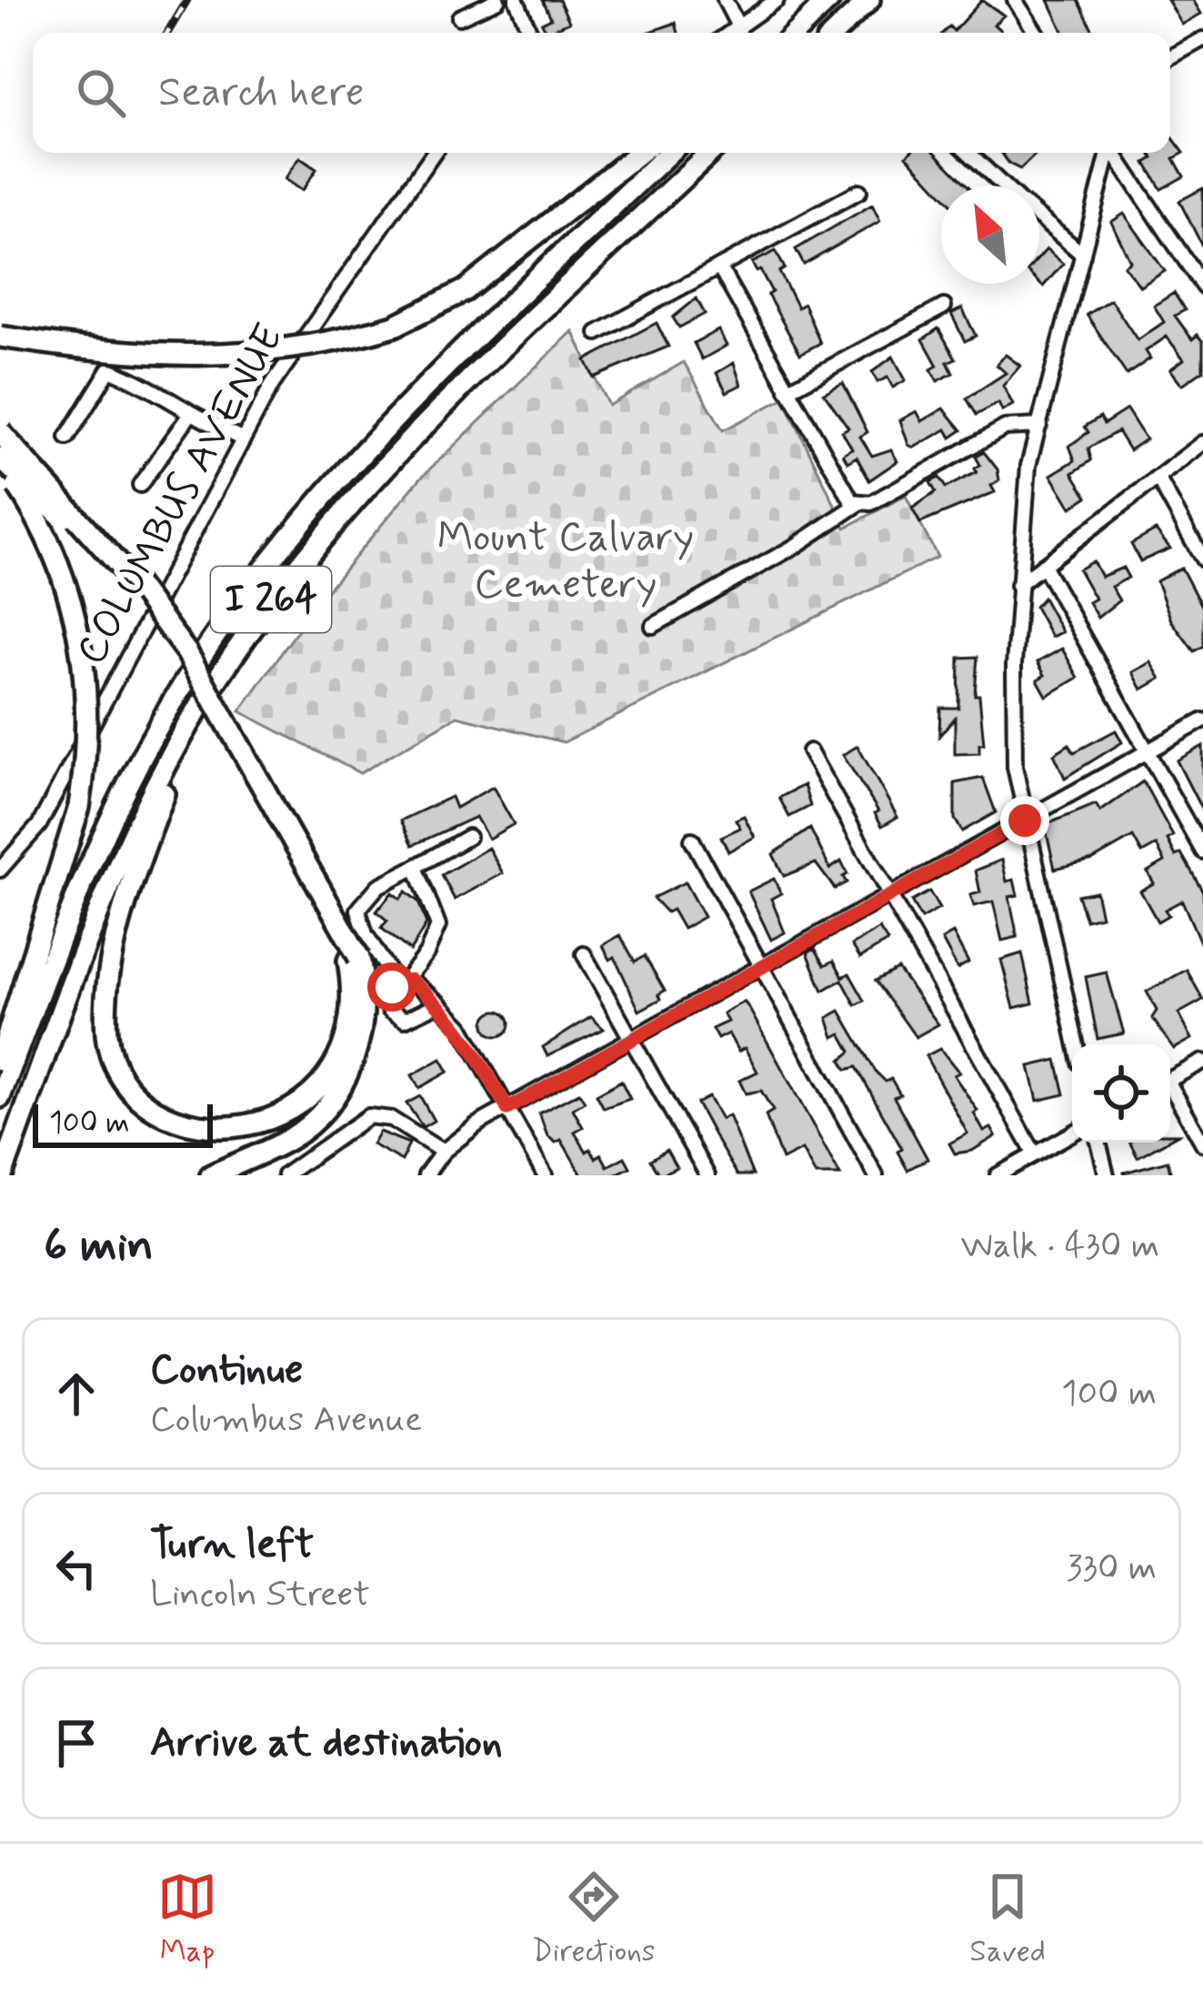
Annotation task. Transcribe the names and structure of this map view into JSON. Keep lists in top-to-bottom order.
{
  "streets": {
    "highway": ["I 264"],
    "street": ["COLUMBUS AVENUE"]
  },
  "parks": ["Mount Calvary Cemetery"],
  "scale_bar": "100 m",
  "north": "top left",
  "page": {
    "search": "Search here",
    "scale": "100 m",
    "heading": ["6 min", "Walk · 430 m"],
    "list": [
      ["Continue", "Columbus Avenue", "100 m"],
      ["Turn left", "Lincoln Street", "330 m"],
      "Arrive at destination"
    ],
    "nav": ["Map", "Directions", "Saved"]
  }
}
